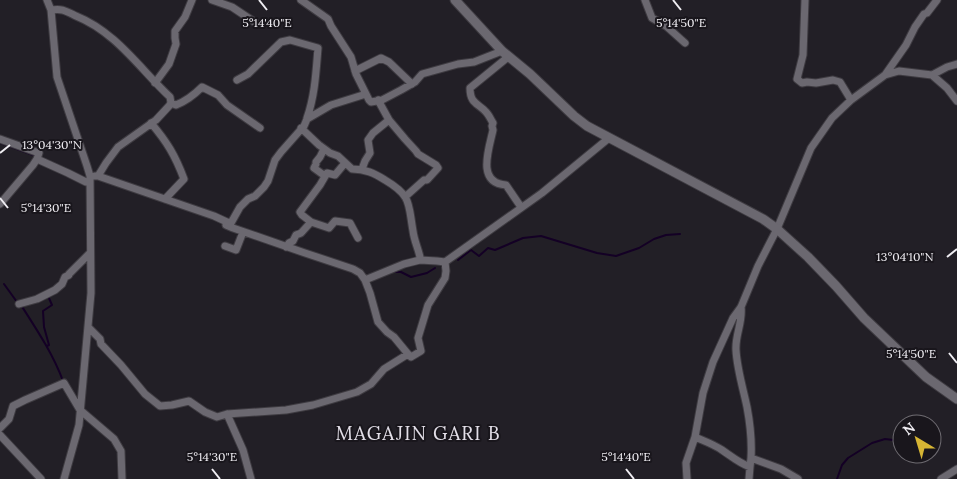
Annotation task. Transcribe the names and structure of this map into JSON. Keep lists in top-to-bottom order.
{
  "districts": ["MAGAJIN GARI B"],
  "north": "top left",
  "coordinates": [
    "5°14'40\"E",
    "5°14'50\"E",
    "13°04'30\"N",
    "5°14'30\"E",
    "13°04'10\"N"
  ]
}
